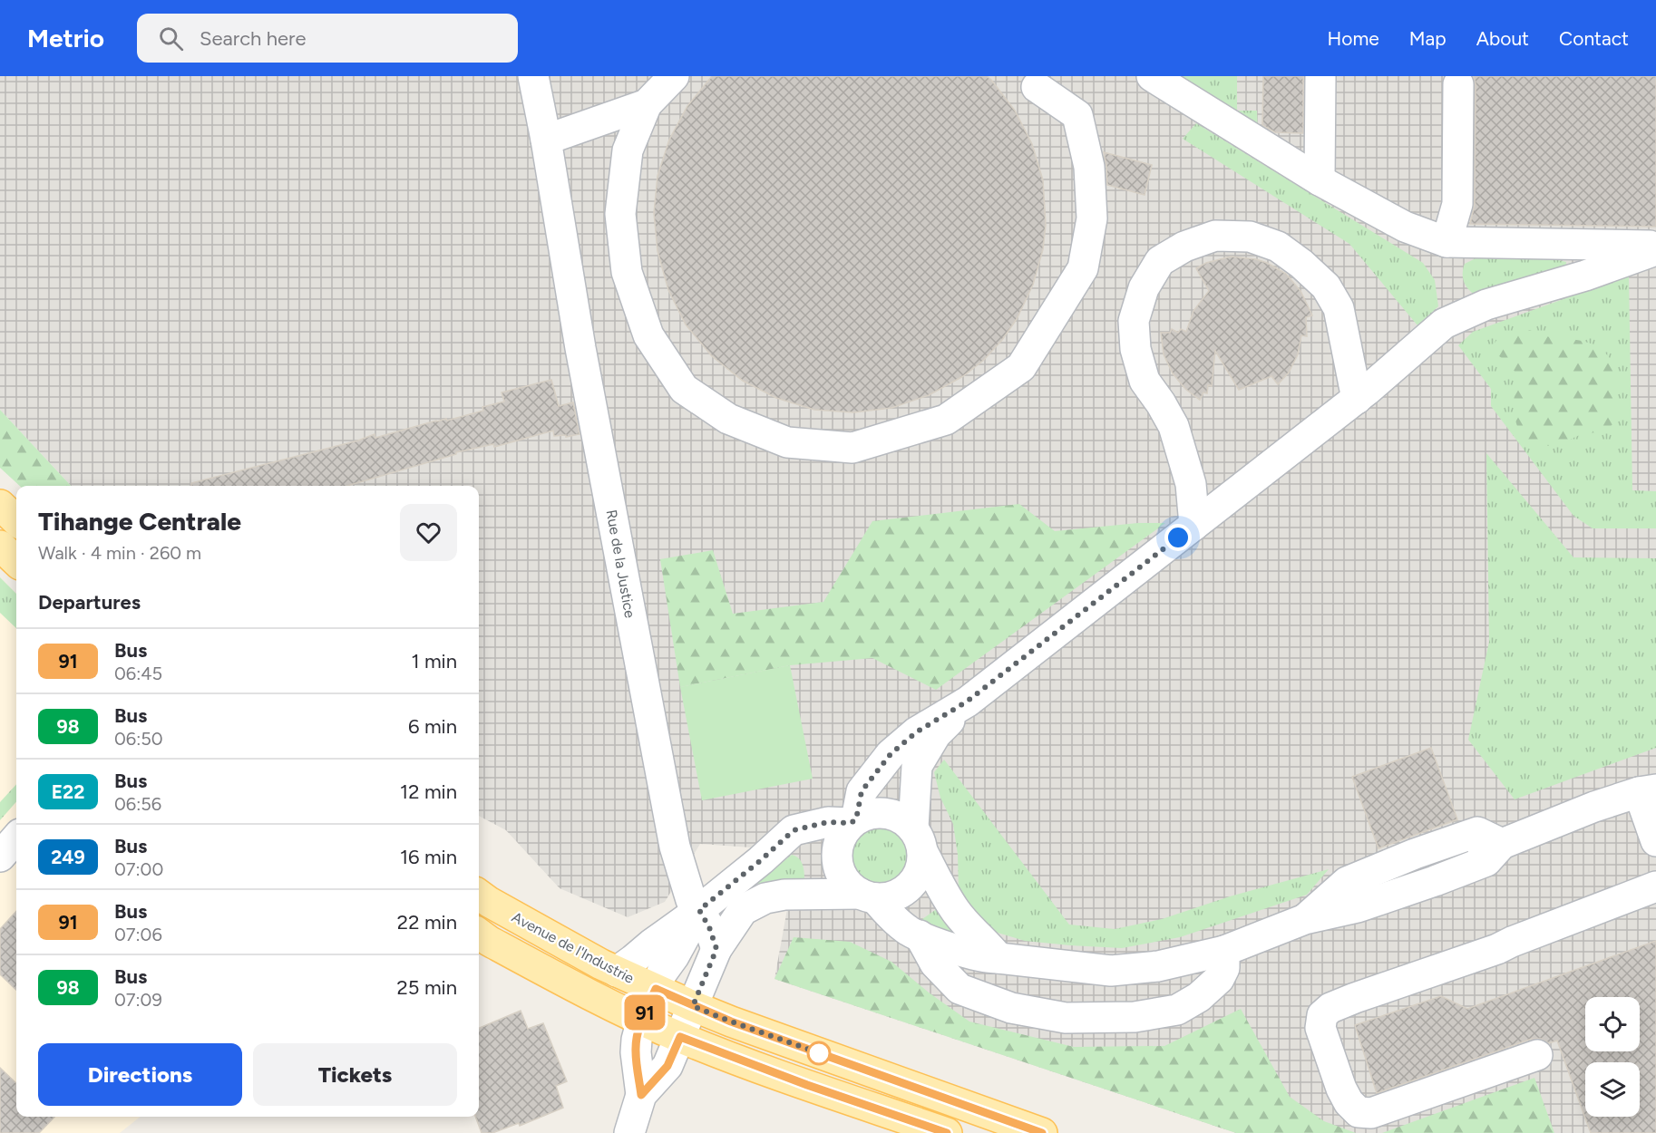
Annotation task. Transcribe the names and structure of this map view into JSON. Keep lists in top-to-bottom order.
{
  "streets": {
    "main road": ["Avenue de l'Industrie"],
    "street": ["Rue de la Justice"]
  },
  "lines": ["bus line 91"],
  "page": {
    "header": "Metrio",
    "search": "Search here",
    "nav": [
      "Home",
      "Map",
      "About",
      "Contact"
    ],
    "on_map": "91",
    "heading": [
      ["Tihange Centrale", "Walk · 4 min · 260 m"],
      "Departures"
    ],
    "list": [
      {
        "mark": "91",
        "name": "Bus",
        "note": "06:45",
        "value": "1 min"
      },
      {
        "mark": "98",
        "name": "Bus",
        "note": "06:50",
        "value": "6 min"
      },
      {
        "mark": "E22",
        "name": "Bus",
        "note": "06:56",
        "value": "12 min"
      },
      {
        "mark": "249",
        "name": "Bus",
        "note": "07:00",
        "value": "16 min"
      },
      {
        "mark": "91",
        "name": "Bus",
        "note": "07:06",
        "value": "22 min"
      },
      {
        "mark": "98",
        "name": "Bus",
        "note": "07:09",
        "value": "25 min"
      }
    ],
    "buttons": ["Directions", "Tickets"]
  }
}
